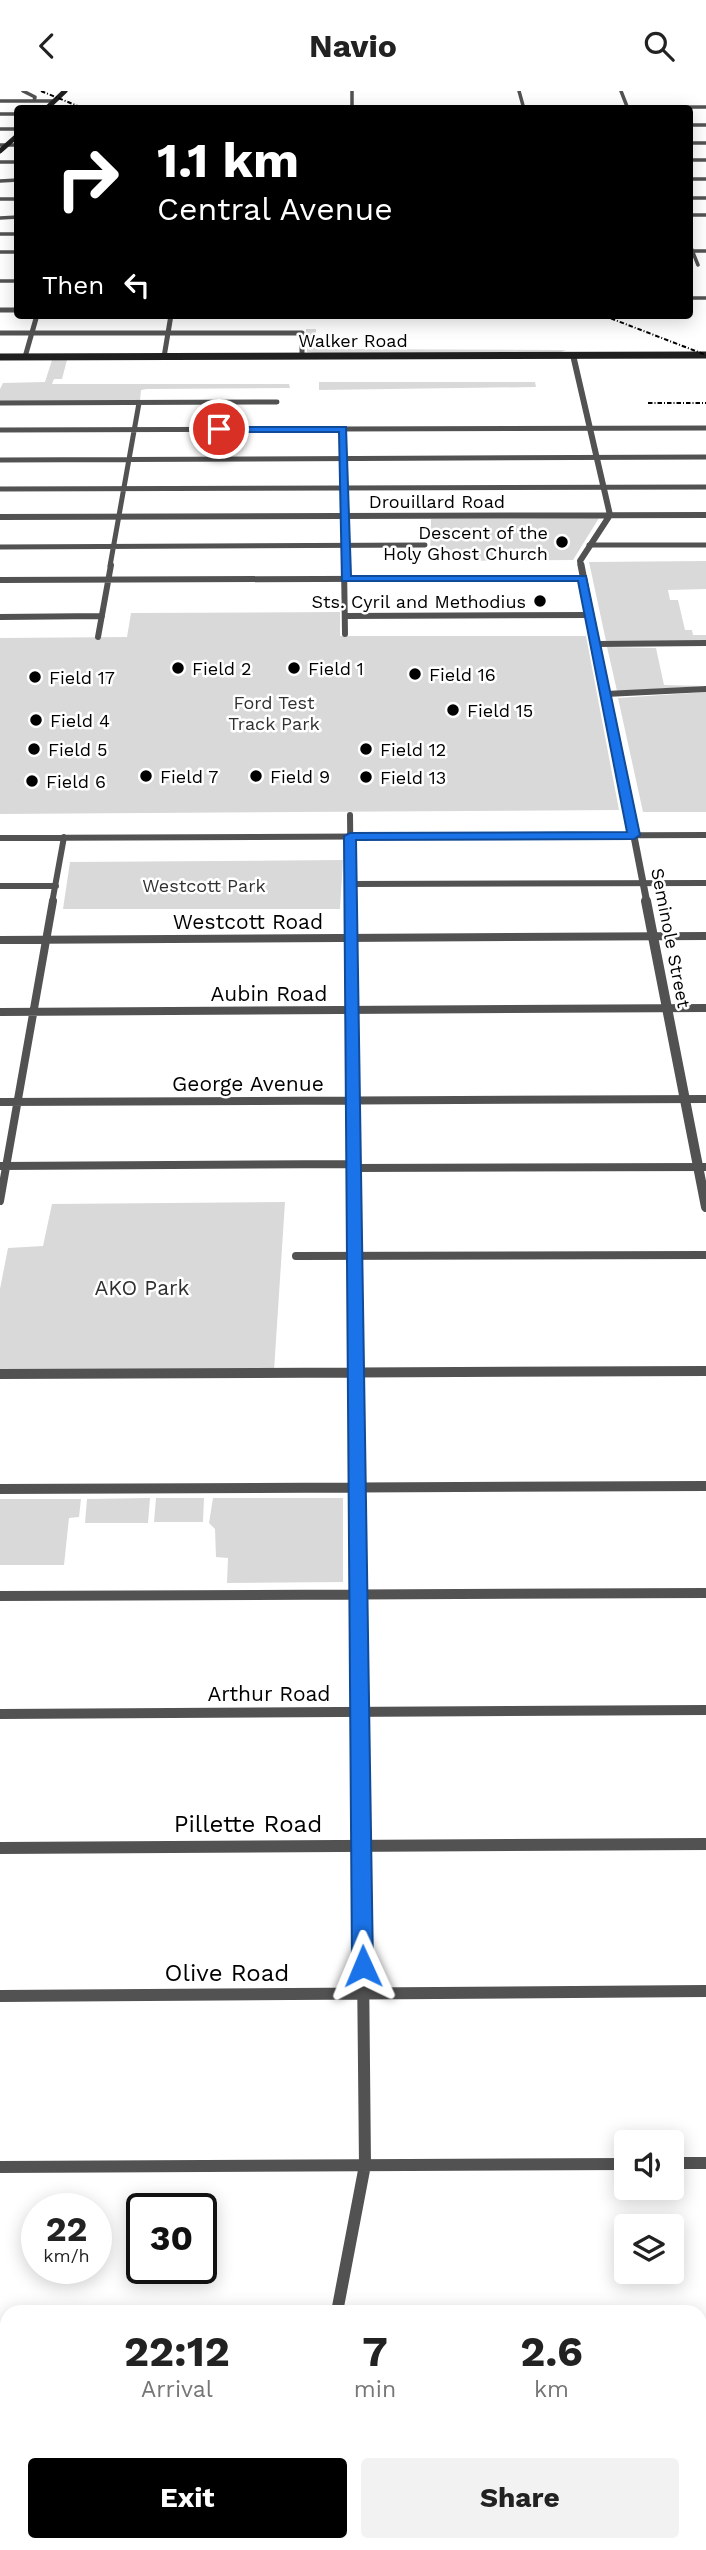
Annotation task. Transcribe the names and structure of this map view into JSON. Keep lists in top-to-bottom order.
{
  "streets": {
    "main road": ["Walker Road"],
    "street": [
      "Drouillard Road",
      "Westcott Road",
      "Seminole Street",
      "Aubin Road",
      "George Avenue",
      "Arthur Road",
      "Pillette Road",
      "Olive Road"
    ]
  },
  "crossings": [
    ["Drouillard Road", "Seminole Street"],
    ["Westcott Road", "Seminole Street"],
    ["Seminole Street", "Aubin Road"],
    ["Seminole Street", "George Avenue"]
  ],
  "parks": ["Ford Test Track Park", "Westcott Park", "AKO Park"],
  "places": [
    "Descent of the Holy Ghost Church",
    "Sts. Cyril and Methodius",
    "Field 2",
    "Field 1",
    "Field 16",
    "Field 17",
    "Field 15",
    "Field 4",
    "Field 5",
    "Field 12",
    "Field 7",
    "Field 9",
    "Field 13",
    "Field 6"
  ],
  "page": {
    "header": "Navio",
    "turn": ["1.1 km", "Central Avenue"],
    "then": "Then",
    "speed": "22 km/h",
    "limit": "30",
    "eta": [
      "22:12",
      "Arrival",
      "7",
      "min",
      "2.6",
      "km"
    ],
    "buttons": ["Exit", "Share"]
  }
}
